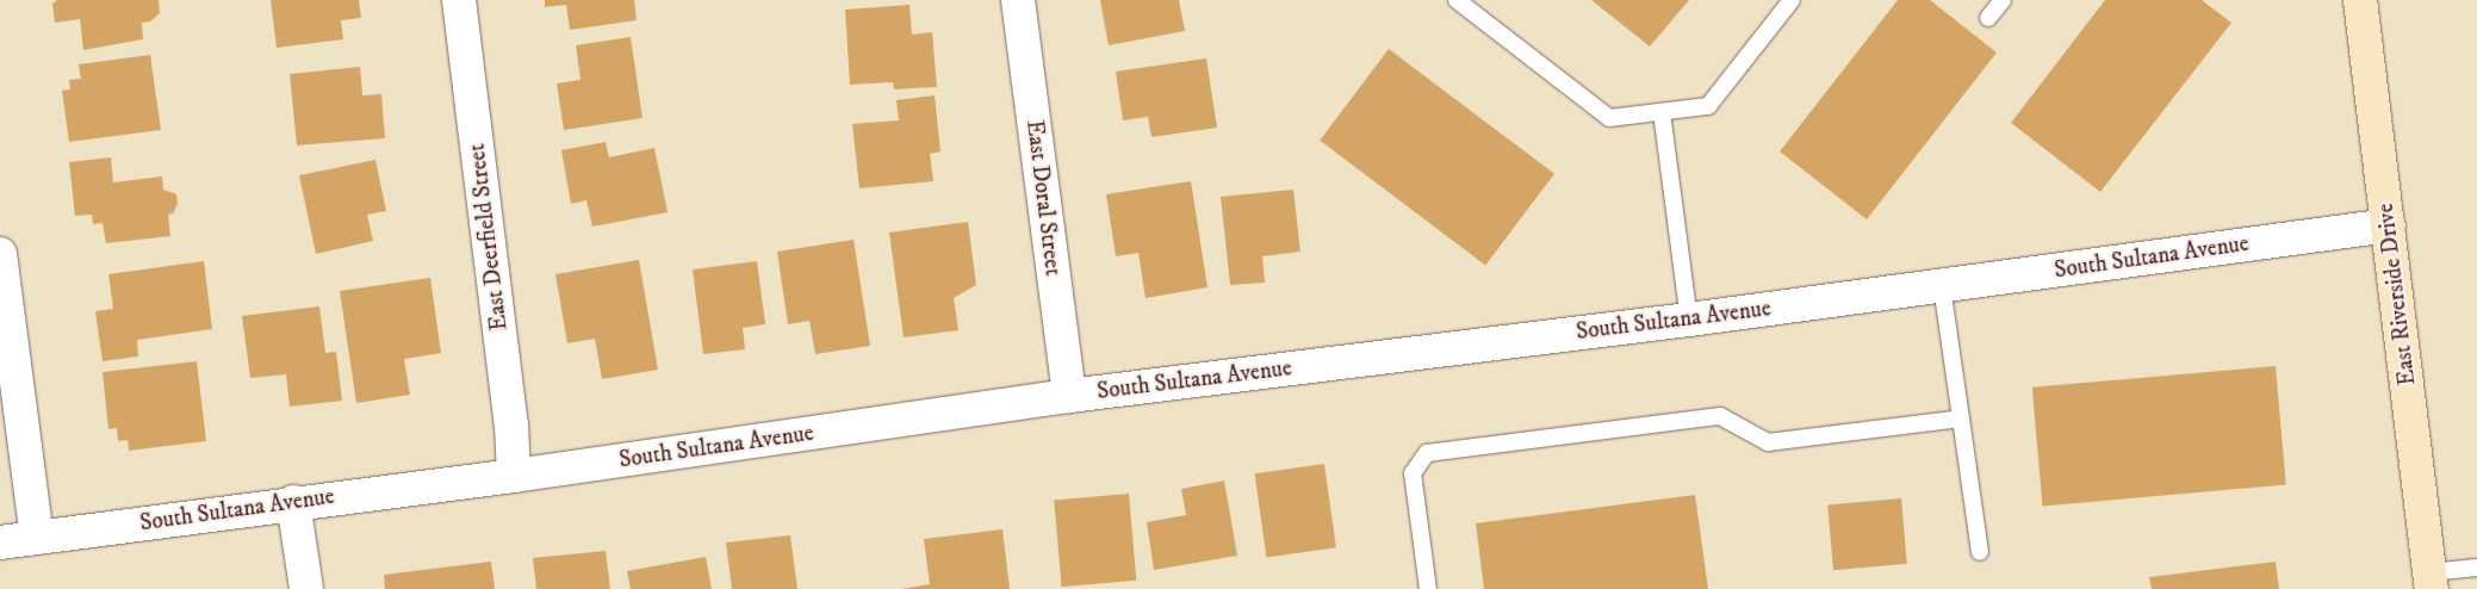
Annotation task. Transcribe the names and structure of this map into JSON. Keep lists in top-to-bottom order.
{
  "streets": {
    "main road": ["East Riverside Drive"],
    "street": ["East Doral Street", "East Deerfield Street", "South Sultana Avenue"]
  },
  "crossings": [
    ["East Doral Street", "South Sultana Avenue"],
    ["East Deerfield Street", "South Sultana Avenue"],
    ["South Sultana Avenue", "East Riverside Drive"]
  ]
}
